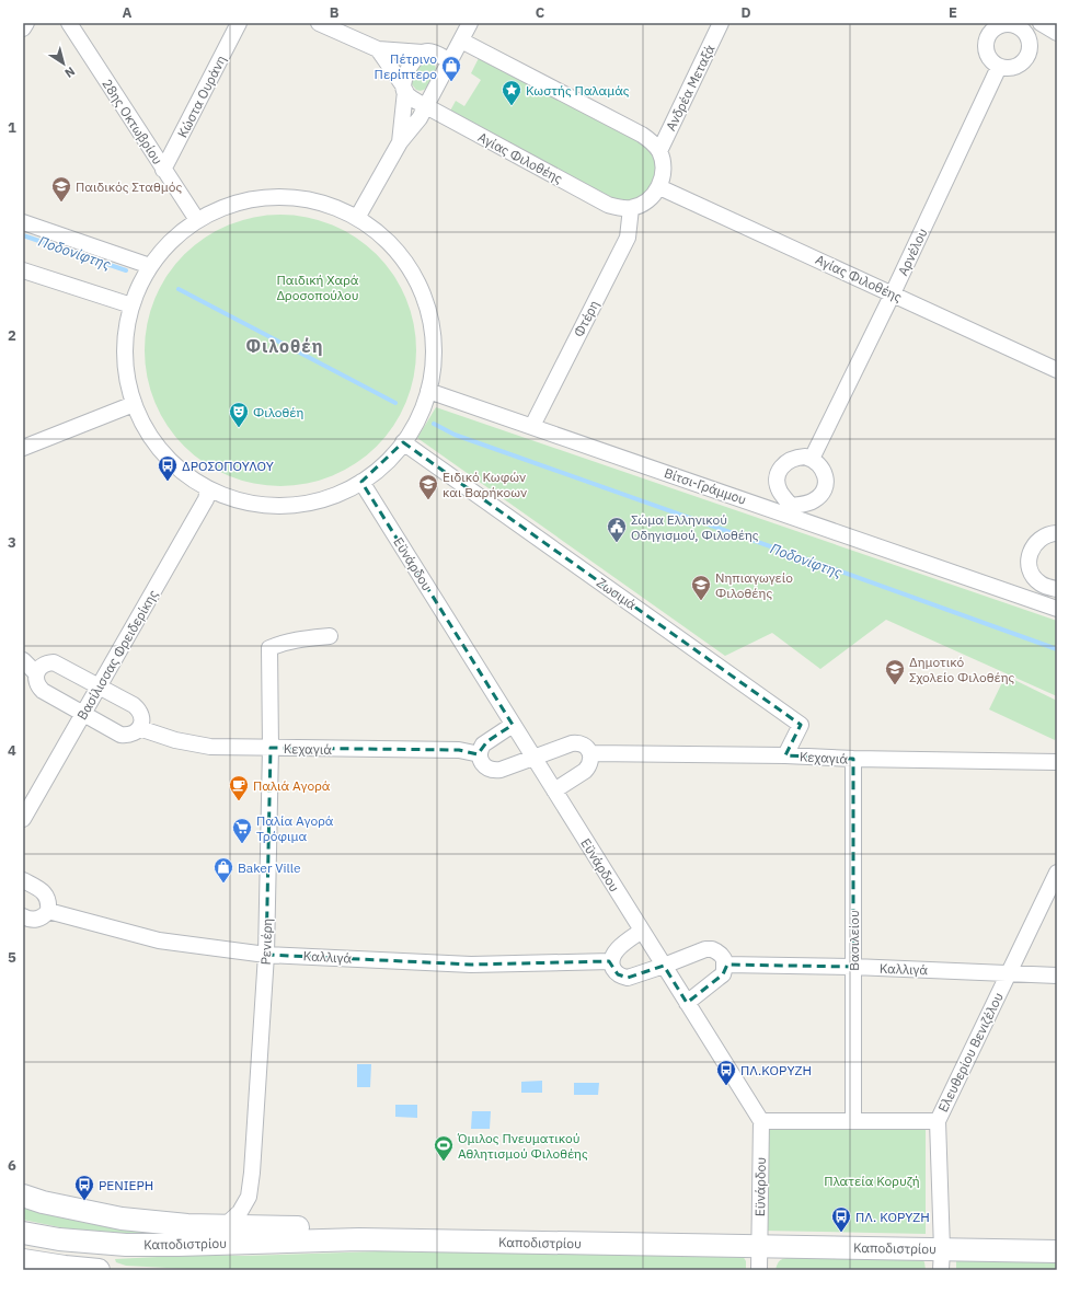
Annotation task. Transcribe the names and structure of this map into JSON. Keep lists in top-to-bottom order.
{
  "streets": {
    "main road": ["Καποδιστρίου"],
    "street": [
      "Ανδρέα Μεταξά",
      "Κώστα Ουράνη",
      "28ης Οκτωβρίου",
      "Αγίας Φιλοθέης",
      "Αρνέλου",
      "Φτέρη",
      "Βίτσι-Γράμμου",
      "Εϋνάρδου",
      "Ζωσιμά",
      "Βασίλισσας Φρειδερίκης",
      "Κεχαγιά",
      "Βασιλείου",
      "Ρενιέρη",
      "Καλλιγά",
      "Ελευθερίου Βενιζέλου"
    ]
  },
  "crossings": [
    ["Κώστα Ουράνη", "28ης Οκτωβρίου"],
    ["Αγίας Φιλοθέης", "Αρνέλου"],
    ["Αγίας Φιλοθέης", "Φτέρη"],
    ["Αρνέλου", "Βίτσι-Γράμμου"],
    ["Φτέρη", "Βίτσι-Γράμμου"],
    ["Εϋνάρδου", "Καποδιστρίου"],
    ["Ζωσιμά", "Κεχαγιά"],
    ["Κεχαγιά", "Βασιλείου"],
    ["Κεχαγιά", "Ρενιέρη"],
    ["Βασιλείου", "Καλλιγά"],
    ["Ρενιέρη", "Καλλιγά"],
    ["Καλλιγά", "Ελευθερίου Βενιζέλου"],
    ["Ελευθερίου Βενιζέλου", "Καποδιστρίου"]
  ],
  "districts": ["Φιλοθέη"],
  "water": ["Ποδονίφτης"],
  "parks": ["Παιδική Χαρά Δροσοπούλου", "Πλατεία Κορυζή"],
  "places": {
    "shop": ["Πέτρινο Περίπτερο", "Baker Ville"],
    "place": ["Κωστής Παλαμάς"],
    "school or university": [
      "Παιδικός Σταθμός",
      "Ειδικό Κωφών και Βαρήκοων",
      "Νηπιαγωγείο Φιλοθέης",
      "Δημοτικό Σχολείο Φιλοθέης"
    ],
    "theatre": ["Φιλοθέη"],
    "bus stop": [
      "ΔΡΟΣΟΠΟΥΛΟΥ",
      "ΠΛ.ΚΟΡΥΖΗ",
      "ΡΕΝΙΕΡΗ",
      "ΠΛ. ΚΟΡΥΖΗ"
    ],
    "public building": ["Σώμα Ελληνικού Οδηγισμού, Φιλοθέης"],
    "cafe": ["Παλιά Αγορά"],
    "supermarket": ["Παλία Αγορά Τρόφιμα"],
    "sports": ["Όμιλος Πνευματικού Αθλητισμού Φιλοθέης"]
  },
  "north": "bottom right",
  "grid": {
    "columns": [
      "A",
      "B",
      "C",
      "D",
      "E"
    ],
    "rows": [
      "1",
      "2",
      "3",
      "4",
      "5",
      "6"
    ]
  }
}
